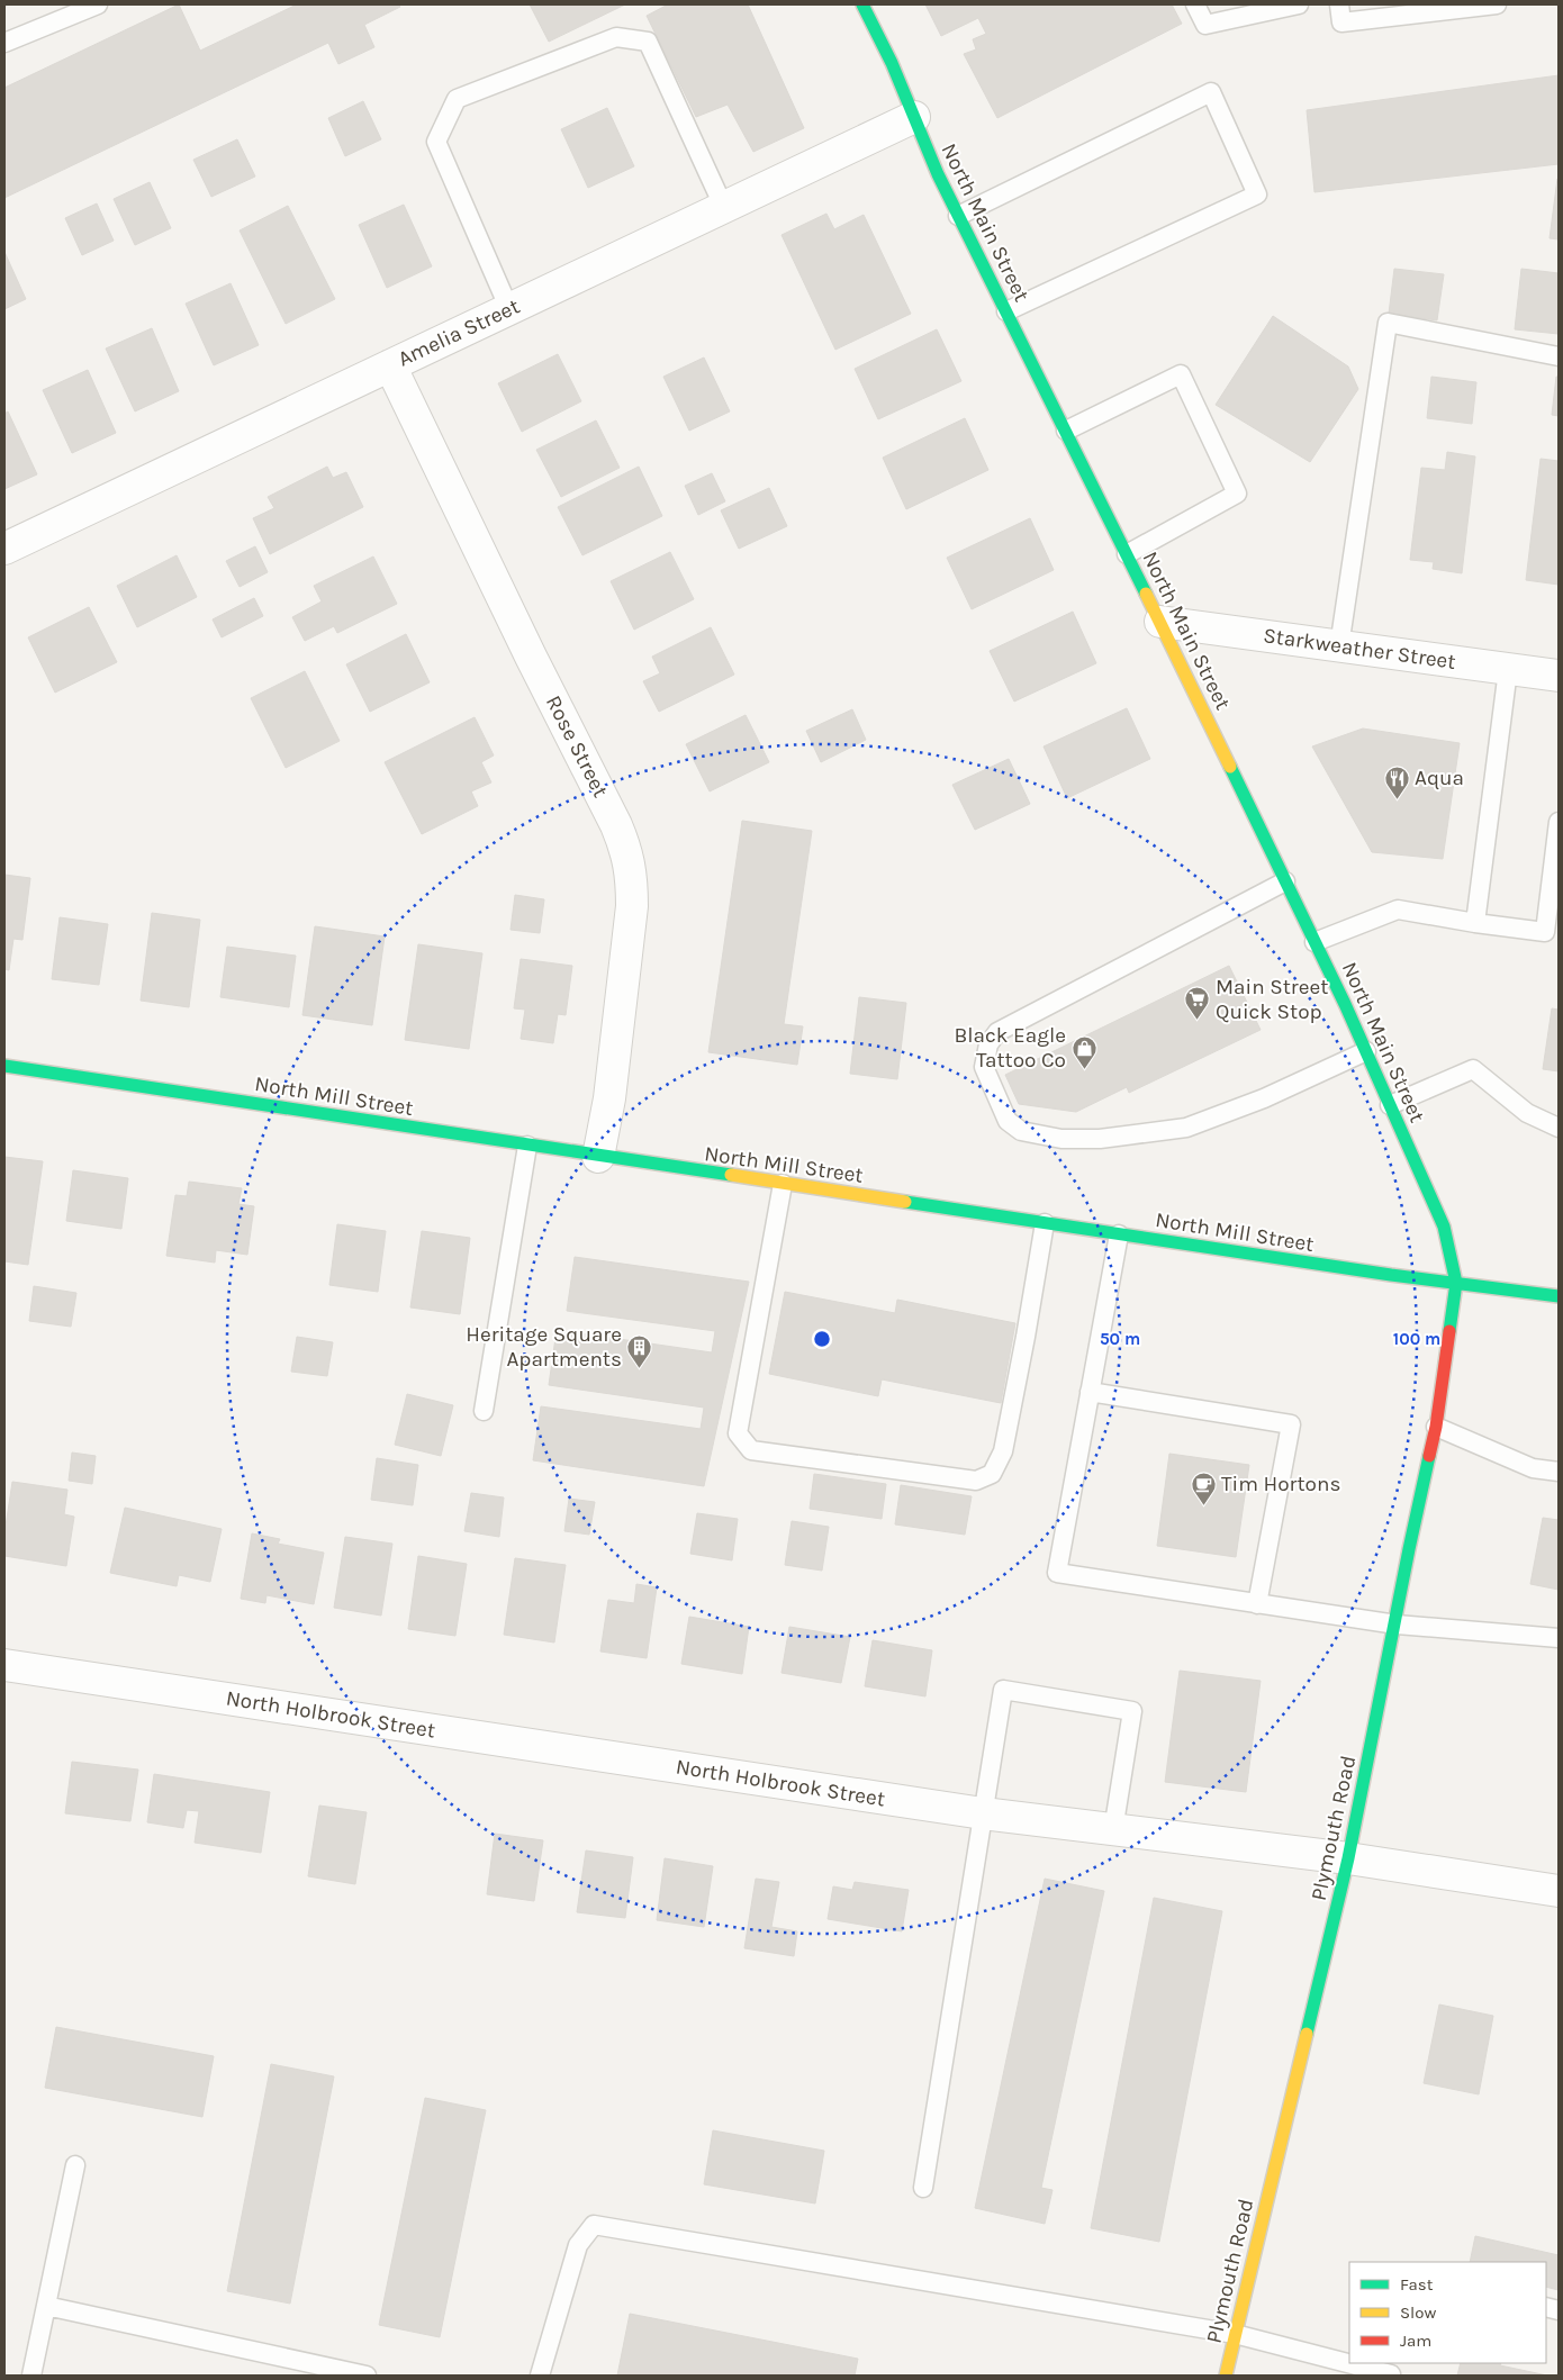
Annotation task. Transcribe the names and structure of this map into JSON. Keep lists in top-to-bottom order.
{
  "streets": {
    "main road": ["North Main Street", "North Mill Street", "Plymouth Road"],
    "street": [
      "Amelia Street",
      "Starkweather Street",
      "Rose Street",
      "North Holbrook Street"
    ]
  },
  "crossings": [
    ["North Main Street", "Amelia Street"],
    ["North Main Street", "Starkweather Street"],
    ["North Main Street", "North Mill Street"],
    ["North Main Street", "Plymouth Road"],
    ["Amelia Street", "Rose Street"],
    ["Rose Street", "North Mill Street"],
    ["North Mill Street", "Plymouth Road"],
    ["North Holbrook Street", "Plymouth Road"]
  ],
  "places": {
    "restaurant": ["Aqua"],
    "supermarket": ["Main Street Quick Stop"],
    "shop": ["Black Eagle Tattoo Co"],
    "building": ["Heritage Square Apartments"],
    "cafe": ["Tim Hortons"]
  },
  "legend": ["Fast", "Slow", "Jam"],
  "rings": ["50 m", "100 m"]
}
